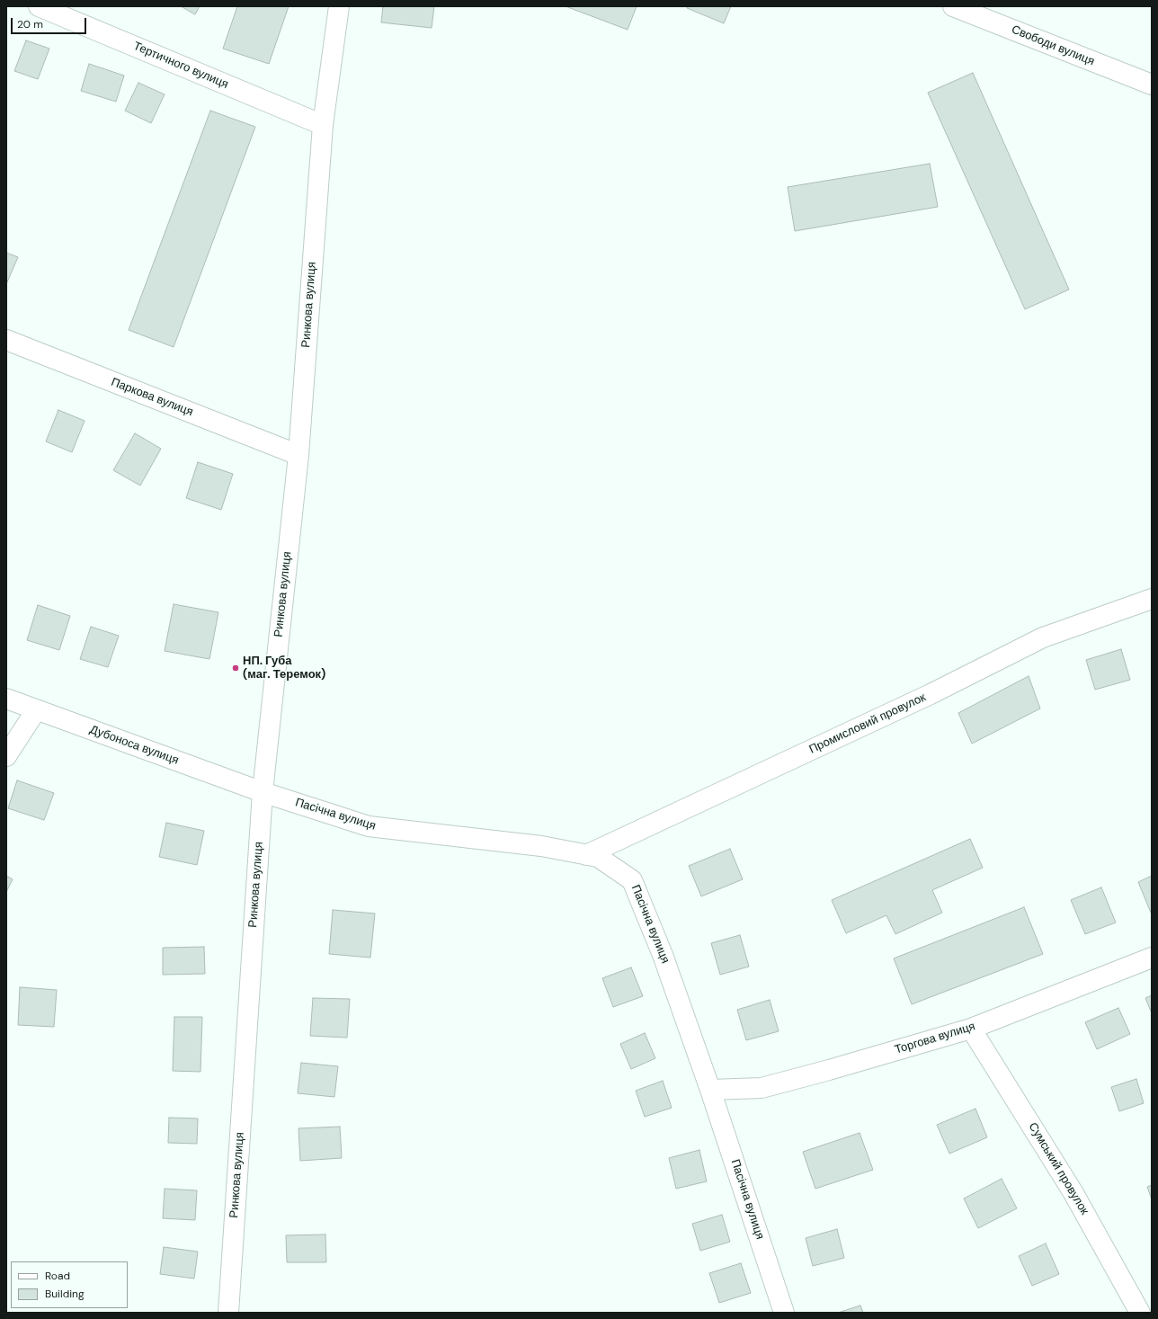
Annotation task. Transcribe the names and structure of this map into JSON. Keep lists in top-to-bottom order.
{
  "streets": {
    "street": [
      "Свободи вулиця",
      "Тертичного вулиця",
      "Ринкова вулиця",
      "Паркова вулиця",
      "Промисловий провулок",
      "Дубоноса вулиця",
      "Пасічна вулиця",
      "Торгова вулиця",
      "Сумський провулок"
    ]
  },
  "crossings": [
    ["Тертичного вулиця", "Ринкова вулиця"],
    ["Ринкова вулиця", "Паркова вулиця"],
    ["Ринкова вулиця", "Дубоноса вулиця"],
    ["Ринкова вулиця", "Пасічна вулиця"],
    ["Промисловий провулок", "Пасічна вулиця"],
    ["Дубоноса вулиця", "Пасічна вулиця"],
    ["Пасічна вулиця", "Торгова вулиця"],
    ["Торгова вулиця", "Сумський провулок"]
  ],
  "places": ["НП. Губа (маг. Теремок)"],
  "legend": ["Road", "Building"],
  "scale_bar": "20 m"
}
